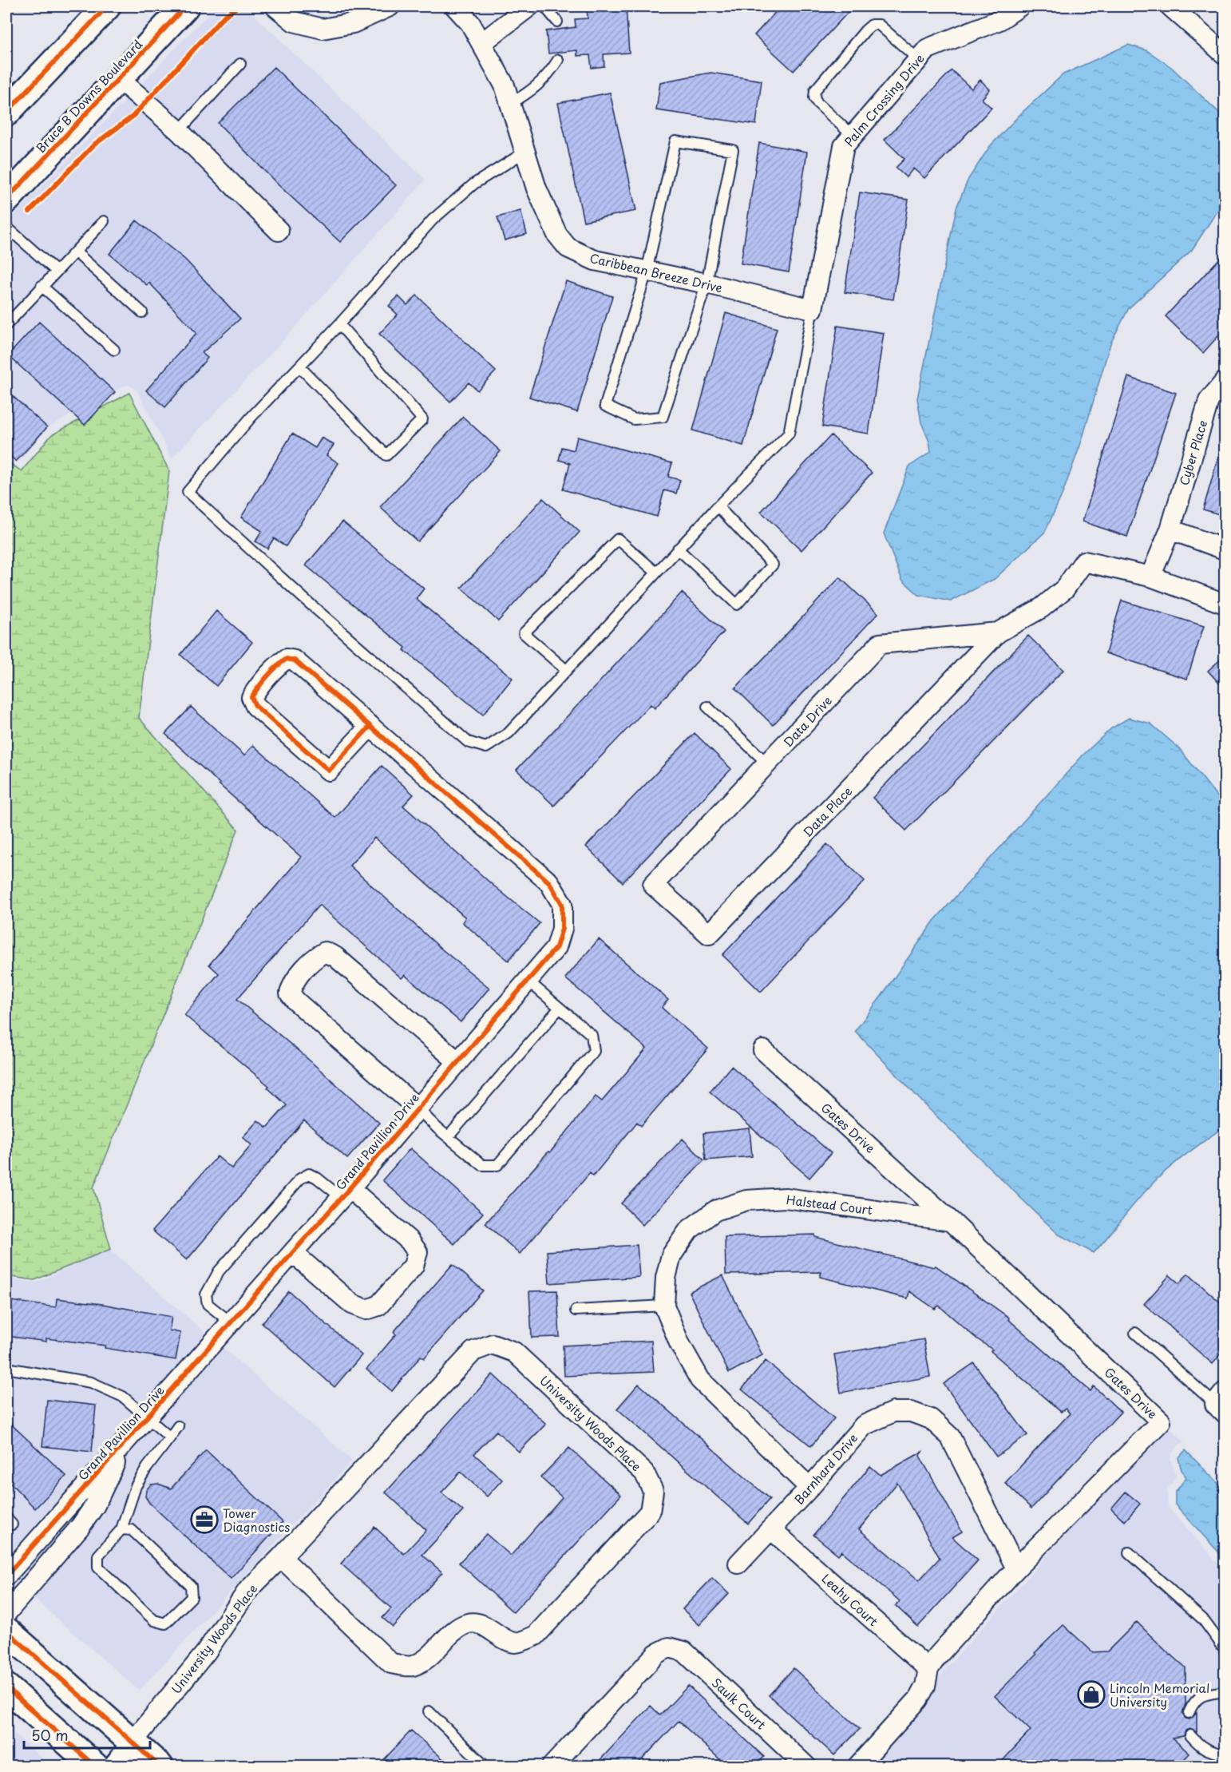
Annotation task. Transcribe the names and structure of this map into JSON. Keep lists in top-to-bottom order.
{
  "streets": {
    "main road": ["Bruce B Downs Boulevard"],
    "street": [
      "Palm Crossing Drive",
      "Caribbean Breeze Drive",
      "Cyber Place",
      "Data Drive",
      "Data Place",
      "Gates Drive",
      "Grand Pavillion Drive",
      "Halstead Court",
      "University Woods Place",
      "Barnhard Drive",
      "Leahy Court",
      "Saulk Court"
    ]
  },
  "crossings": [
    ["Palm Crossing Drive", "Caribbean Breeze Drive"],
    ["Data Drive", "Data Place"],
    ["Gates Drive", "Halstead Court"],
    ["Gates Drive", "Barnhard Drive"],
    ["Gates Drive", "Leahy Court"],
    ["Halstead Court", "Barnhard Drive"],
    ["Barnhard Drive", "Leahy Court"]
  ],
  "places": {
    "office": ["Tower Diagnostics"],
    "shop": ["Lincoln Memorial University"]
  },
  "scale_bar": "50 m"
}
